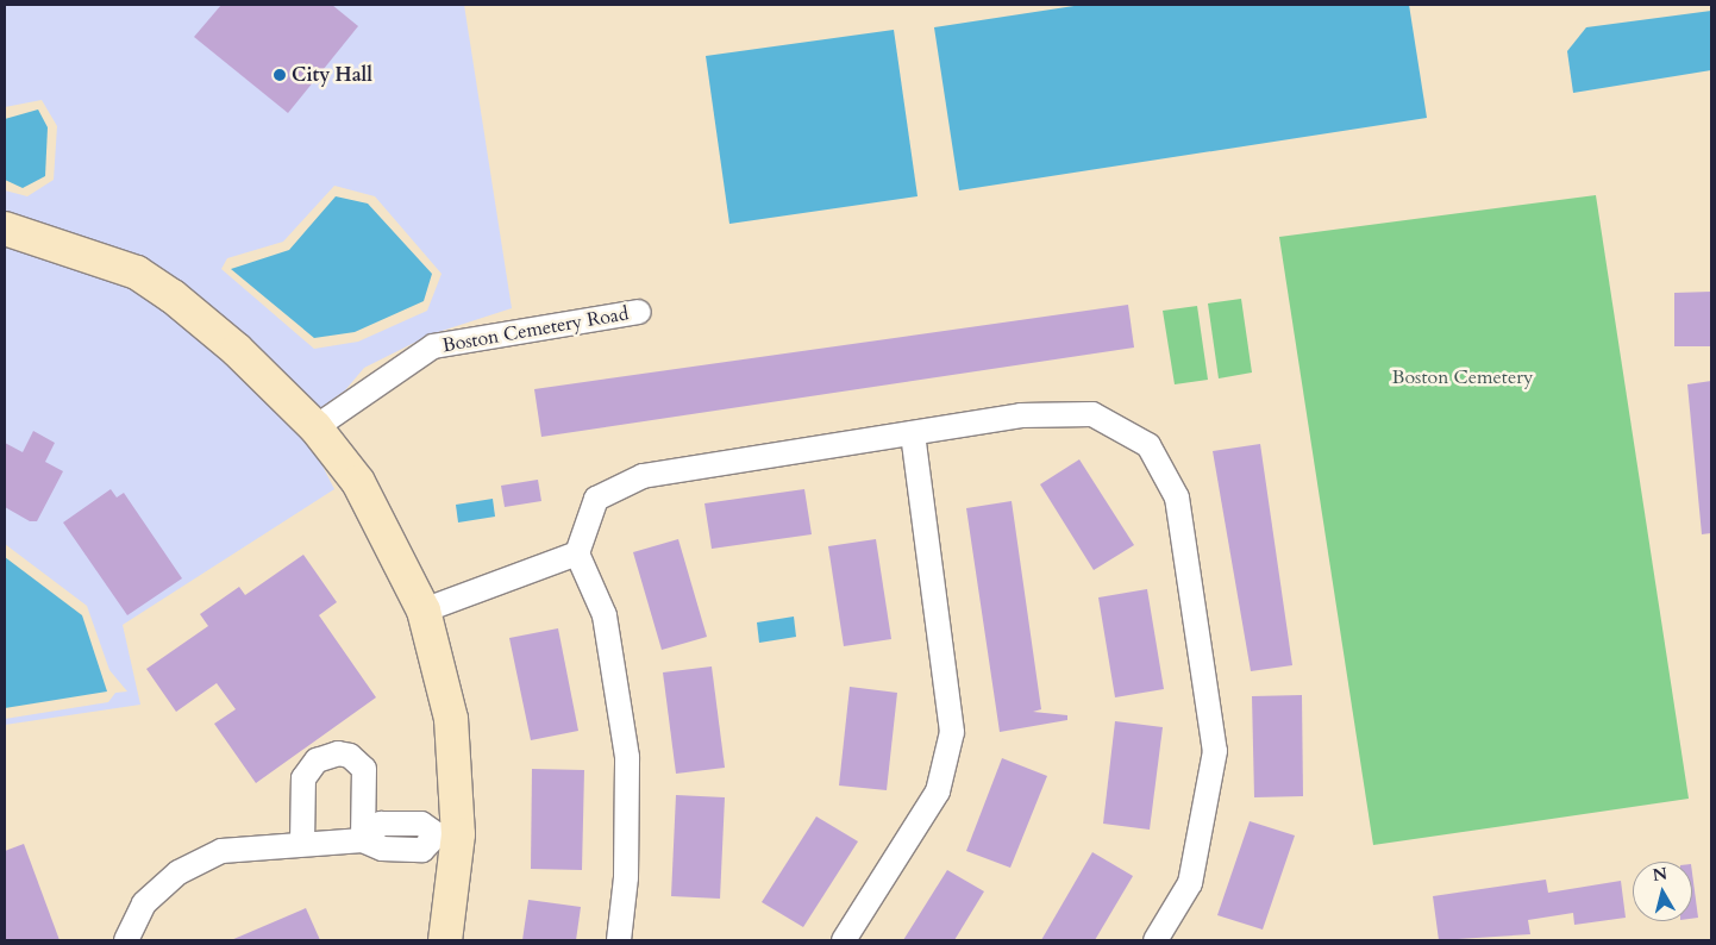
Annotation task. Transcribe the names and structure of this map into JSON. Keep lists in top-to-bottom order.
{
  "streets": {
    "street": ["Boston Cemetery Road"]
  },
  "parks": ["Boston Cemetery"],
  "places": ["City Hall"],
  "north": "top"
}
